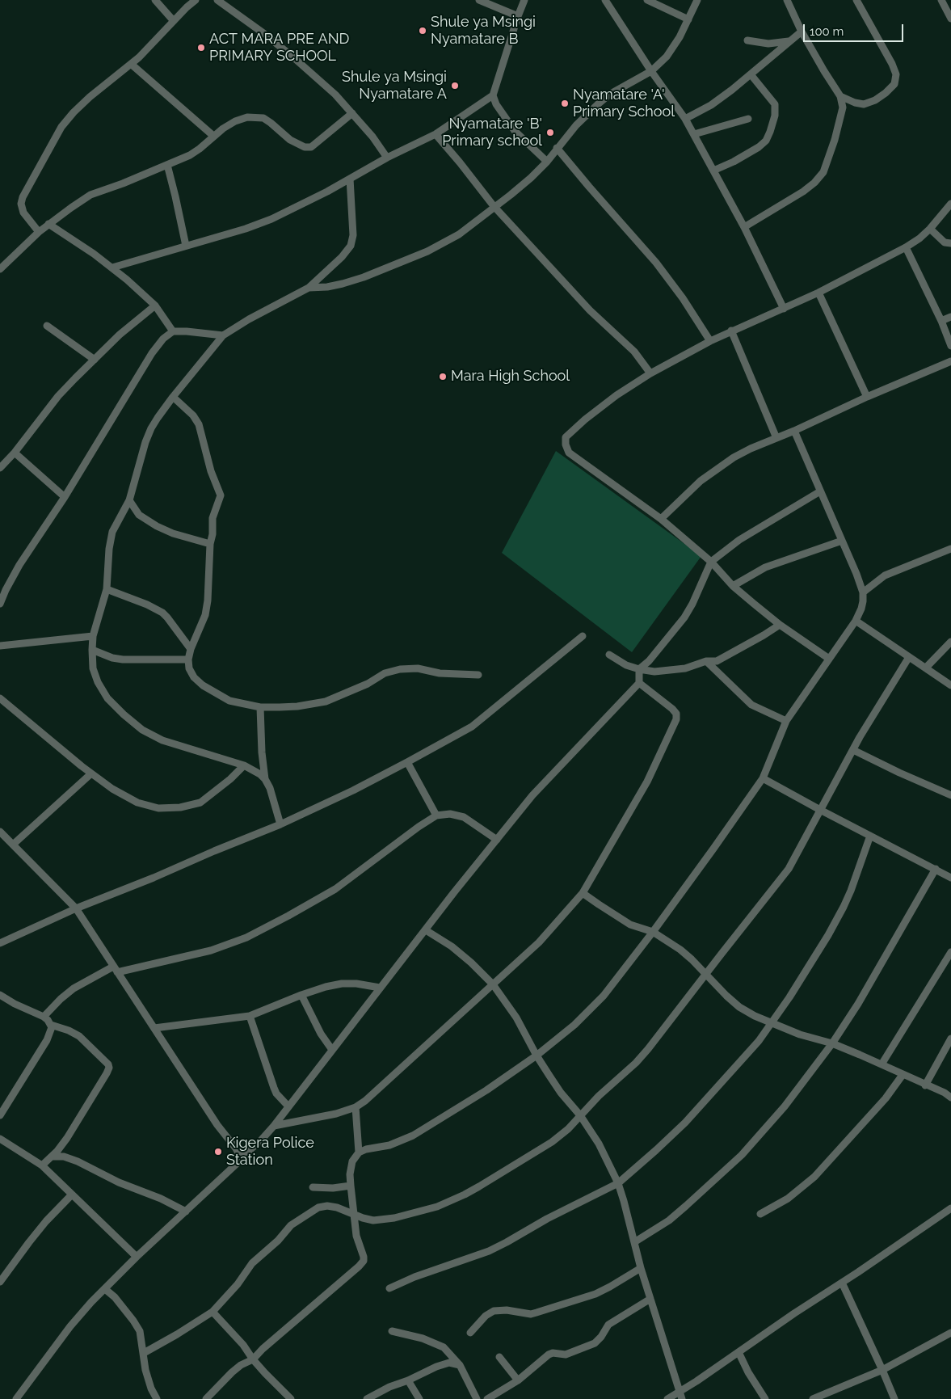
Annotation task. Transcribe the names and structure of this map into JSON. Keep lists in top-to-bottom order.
{
  "places": [
    "Shule ya Msingi Nyamatare B",
    "ACT MARA PRE AND PRIMARY SCHOOL",
    "Shule ya Msingi Nyamatare A",
    "Nyamatare 'A' Primary School",
    "Nyamatare 'B' Primary school",
    "Mara High School",
    "Kigera Police Station"
  ],
  "scale_bar": "100 m"
}
